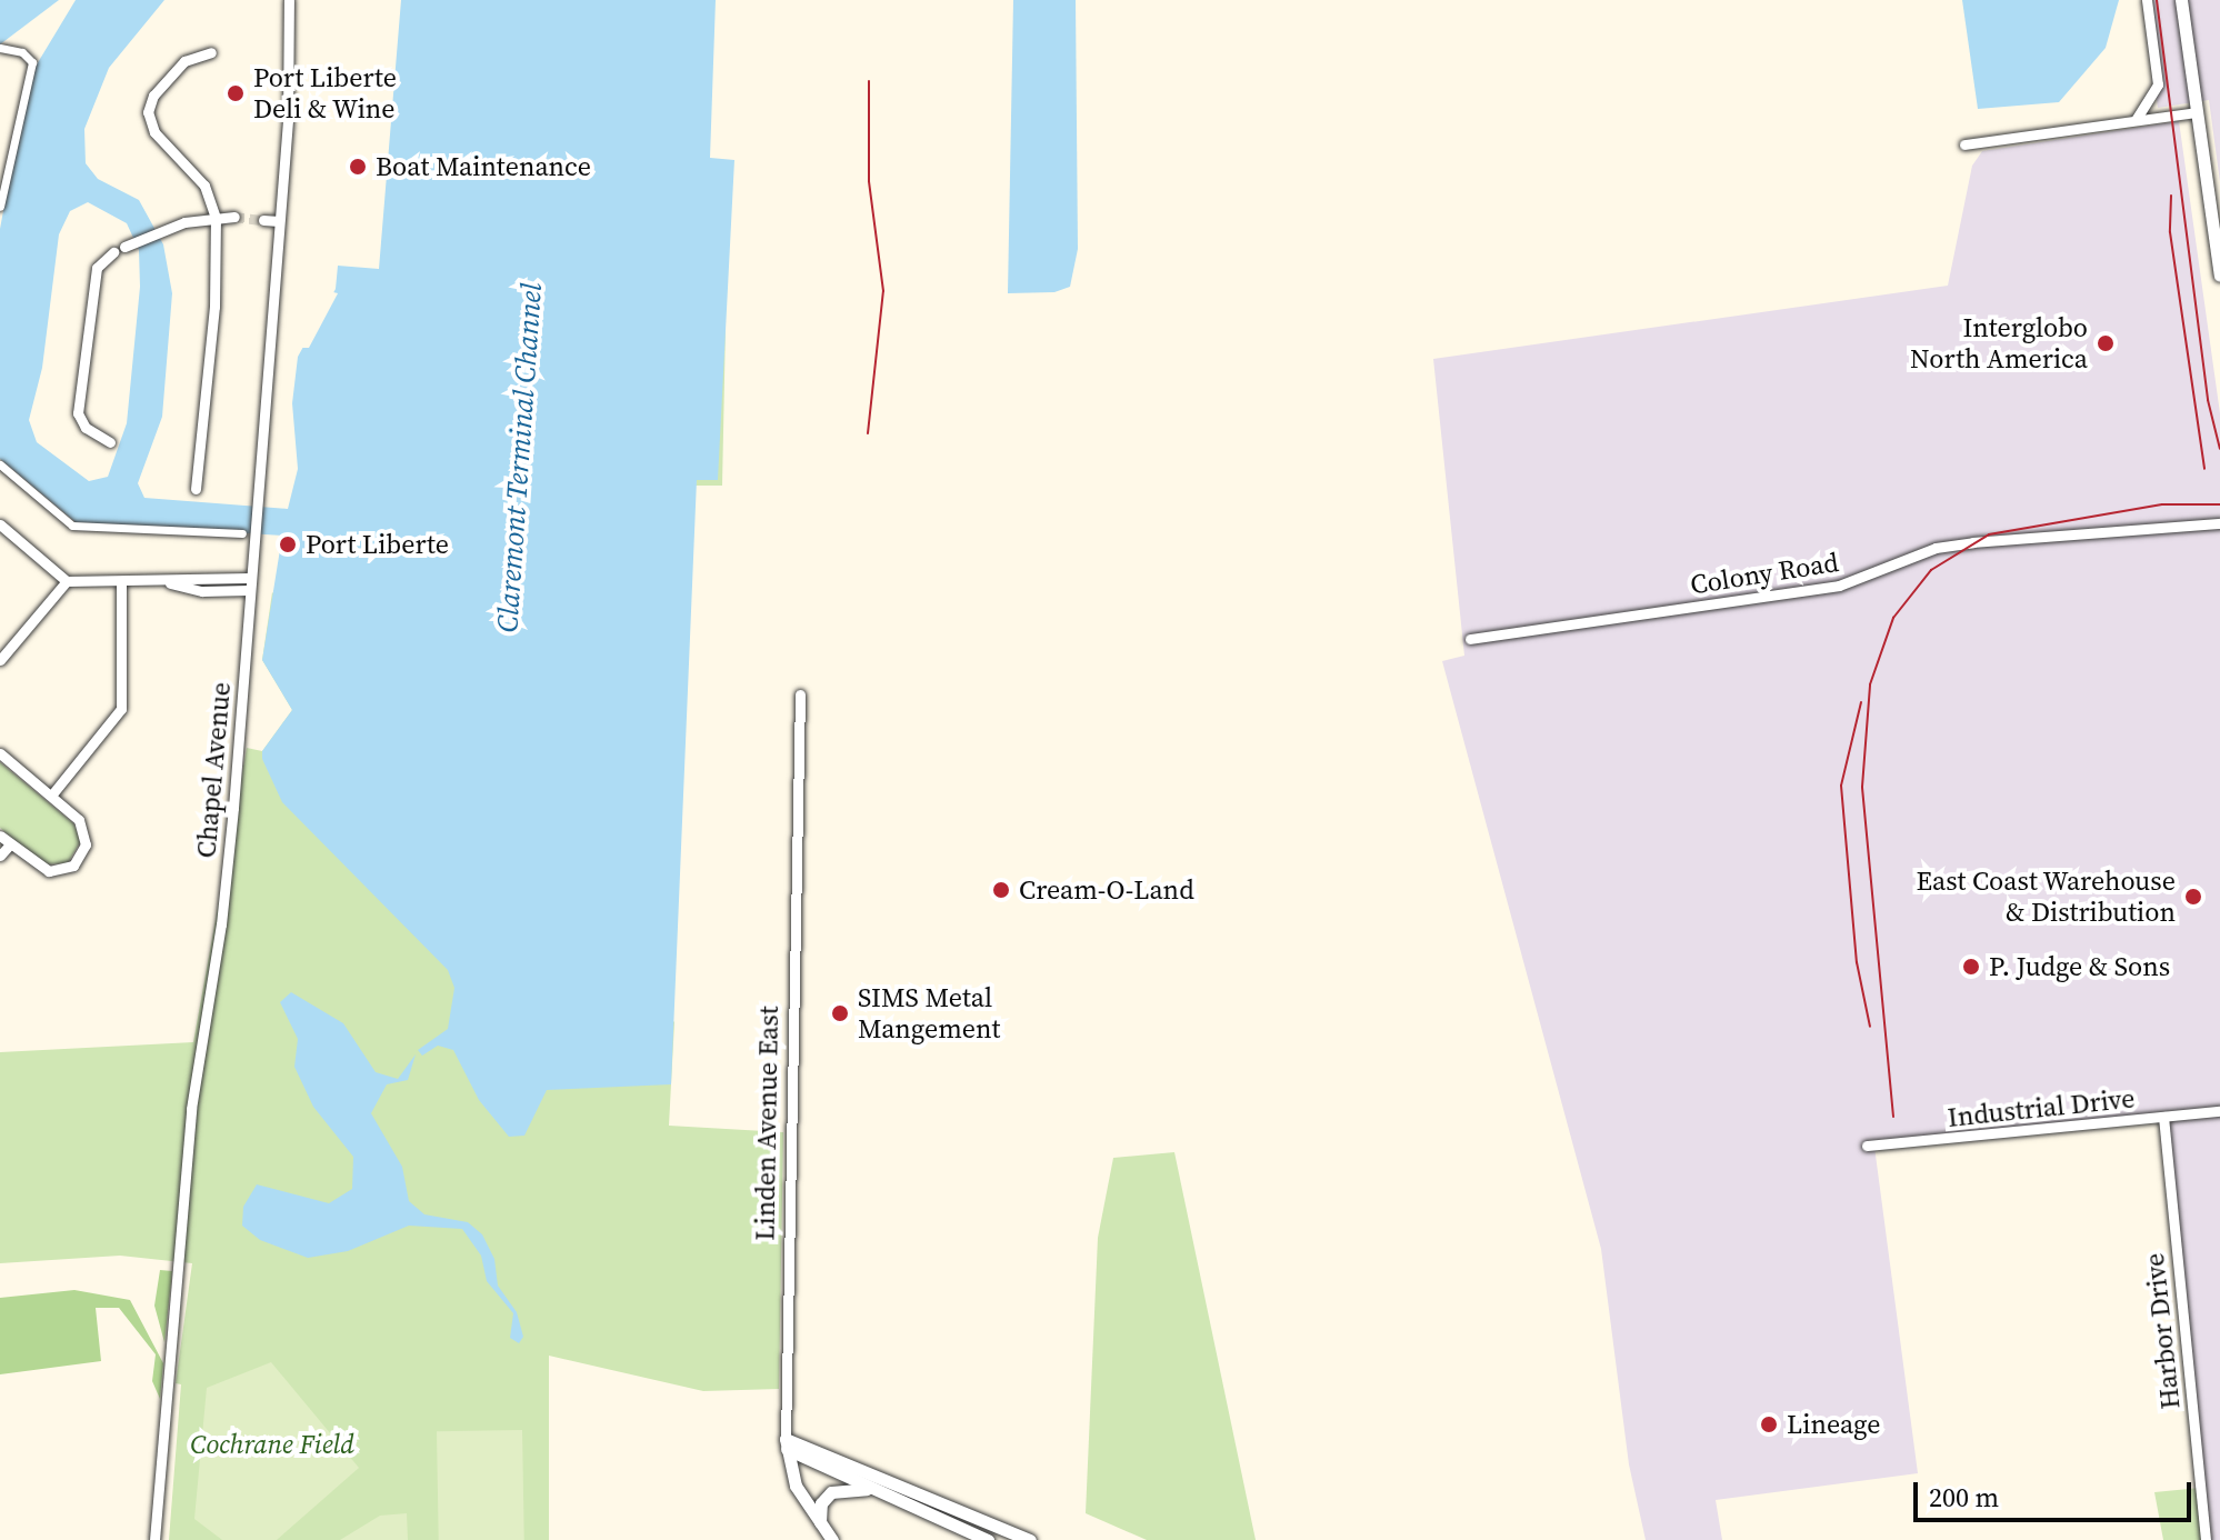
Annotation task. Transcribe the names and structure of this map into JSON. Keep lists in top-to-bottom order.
{
  "streets": {
    "street": [
      "Colony Road",
      "Chapel Avenue",
      "Industrial Drive",
      "Linden Avenue East",
      "Harbor Drive"
    ]
  },
  "crossings": [
    ["Industrial Drive", "Harbor Drive"]
  ],
  "water": ["Claremont Terminal Channel"],
  "parks": ["Cochrane Field"],
  "places": [
    "Port Liberte Deli & Wine",
    "Boat Maintenance",
    "Interglobo North America",
    "Port Liberte",
    "Cream-O-Land",
    "East Coast Warehouse & Distribution",
    "P. Judge & Sons",
    "SIMS Metal Mangement",
    "Lineage"
  ],
  "scale_bar": "200 m"
}
